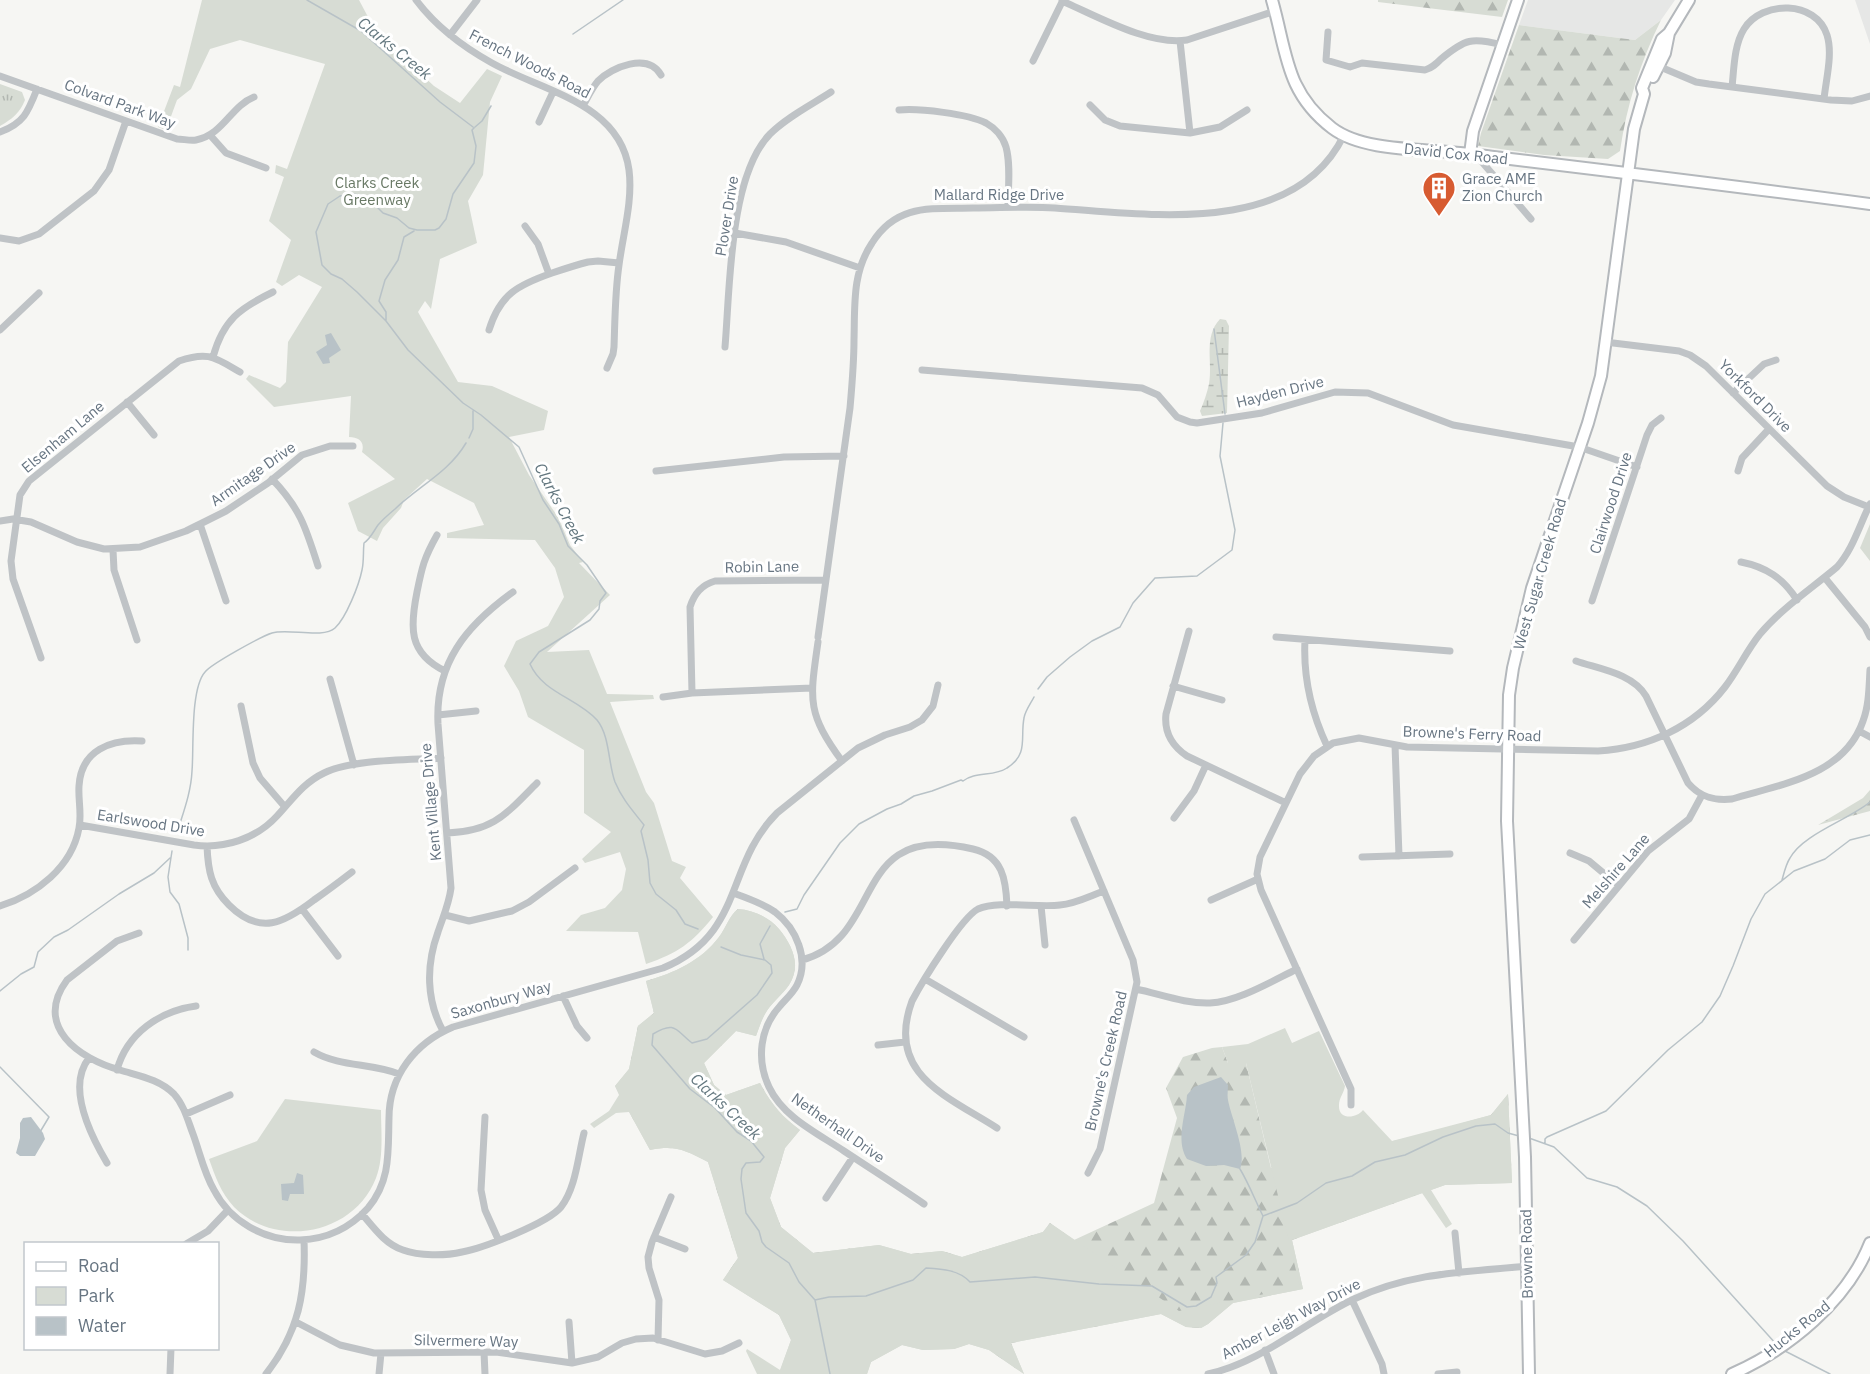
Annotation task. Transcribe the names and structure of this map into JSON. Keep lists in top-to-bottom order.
{
  "streets": {
    "main road": [
      "David Cox Road",
      "West Sugar Creek Road",
      "Browne Road",
      "Hucks Road"
    ],
    "street": [
      "French Woods Road",
      "Colvard Park Way",
      "Mallard Ridge Drive",
      "Plover Drive",
      "Hayden Drive",
      "Yorkford Drive",
      "Elsenham Lane",
      "Armitage Drive",
      "Clairwood Drive",
      "Robin Lane",
      "Browne's Ferry Road",
      "Kent Village Drive",
      "Earlswood Drive",
      "Melshire Lane",
      "Saxonbury Way",
      "Browne's Creek Road",
      "Netherhall Drive",
      "Amber Leigh Way Drive",
      "Silvermere Way"
    ]
  },
  "crossings": [
    ["David Cox Road", "Mallard Ridge Drive"],
    ["David Cox Road", "West Sugar Creek Road"],
    ["Mallard Ridge Drive", "Robin Lane"],
    ["Mallard Ridge Drive", "Saxonbury Way"],
    ["Hayden Drive", "Clairwood Drive"],
    ["Hayden Drive", "West Sugar Creek Road"],
    ["Yorkford Drive", "West Sugar Creek Road"],
    ["Yorkford Drive", "Browne's Ferry Road"],
    ["Elsenham Lane", "Armitage Drive"],
    ["West Sugar Creek Road", "Browne's Ferry Road"],
    ["West Sugar Creek Road", "Browne Road"],
    ["Kent Village Drive", "Earlswood Drive"],
    ["Kent Village Drive", "Saxonbury Way"],
    ["Browne Road", "Amber Leigh Way Drive"]
  ],
  "water": ["Clarks Creek"],
  "parks": ["Clarks Creek Greenway"],
  "places": {
    "building": ["Grace AME Zion Church"]
  },
  "legend": ["Road", "Park", "Water"]
}
